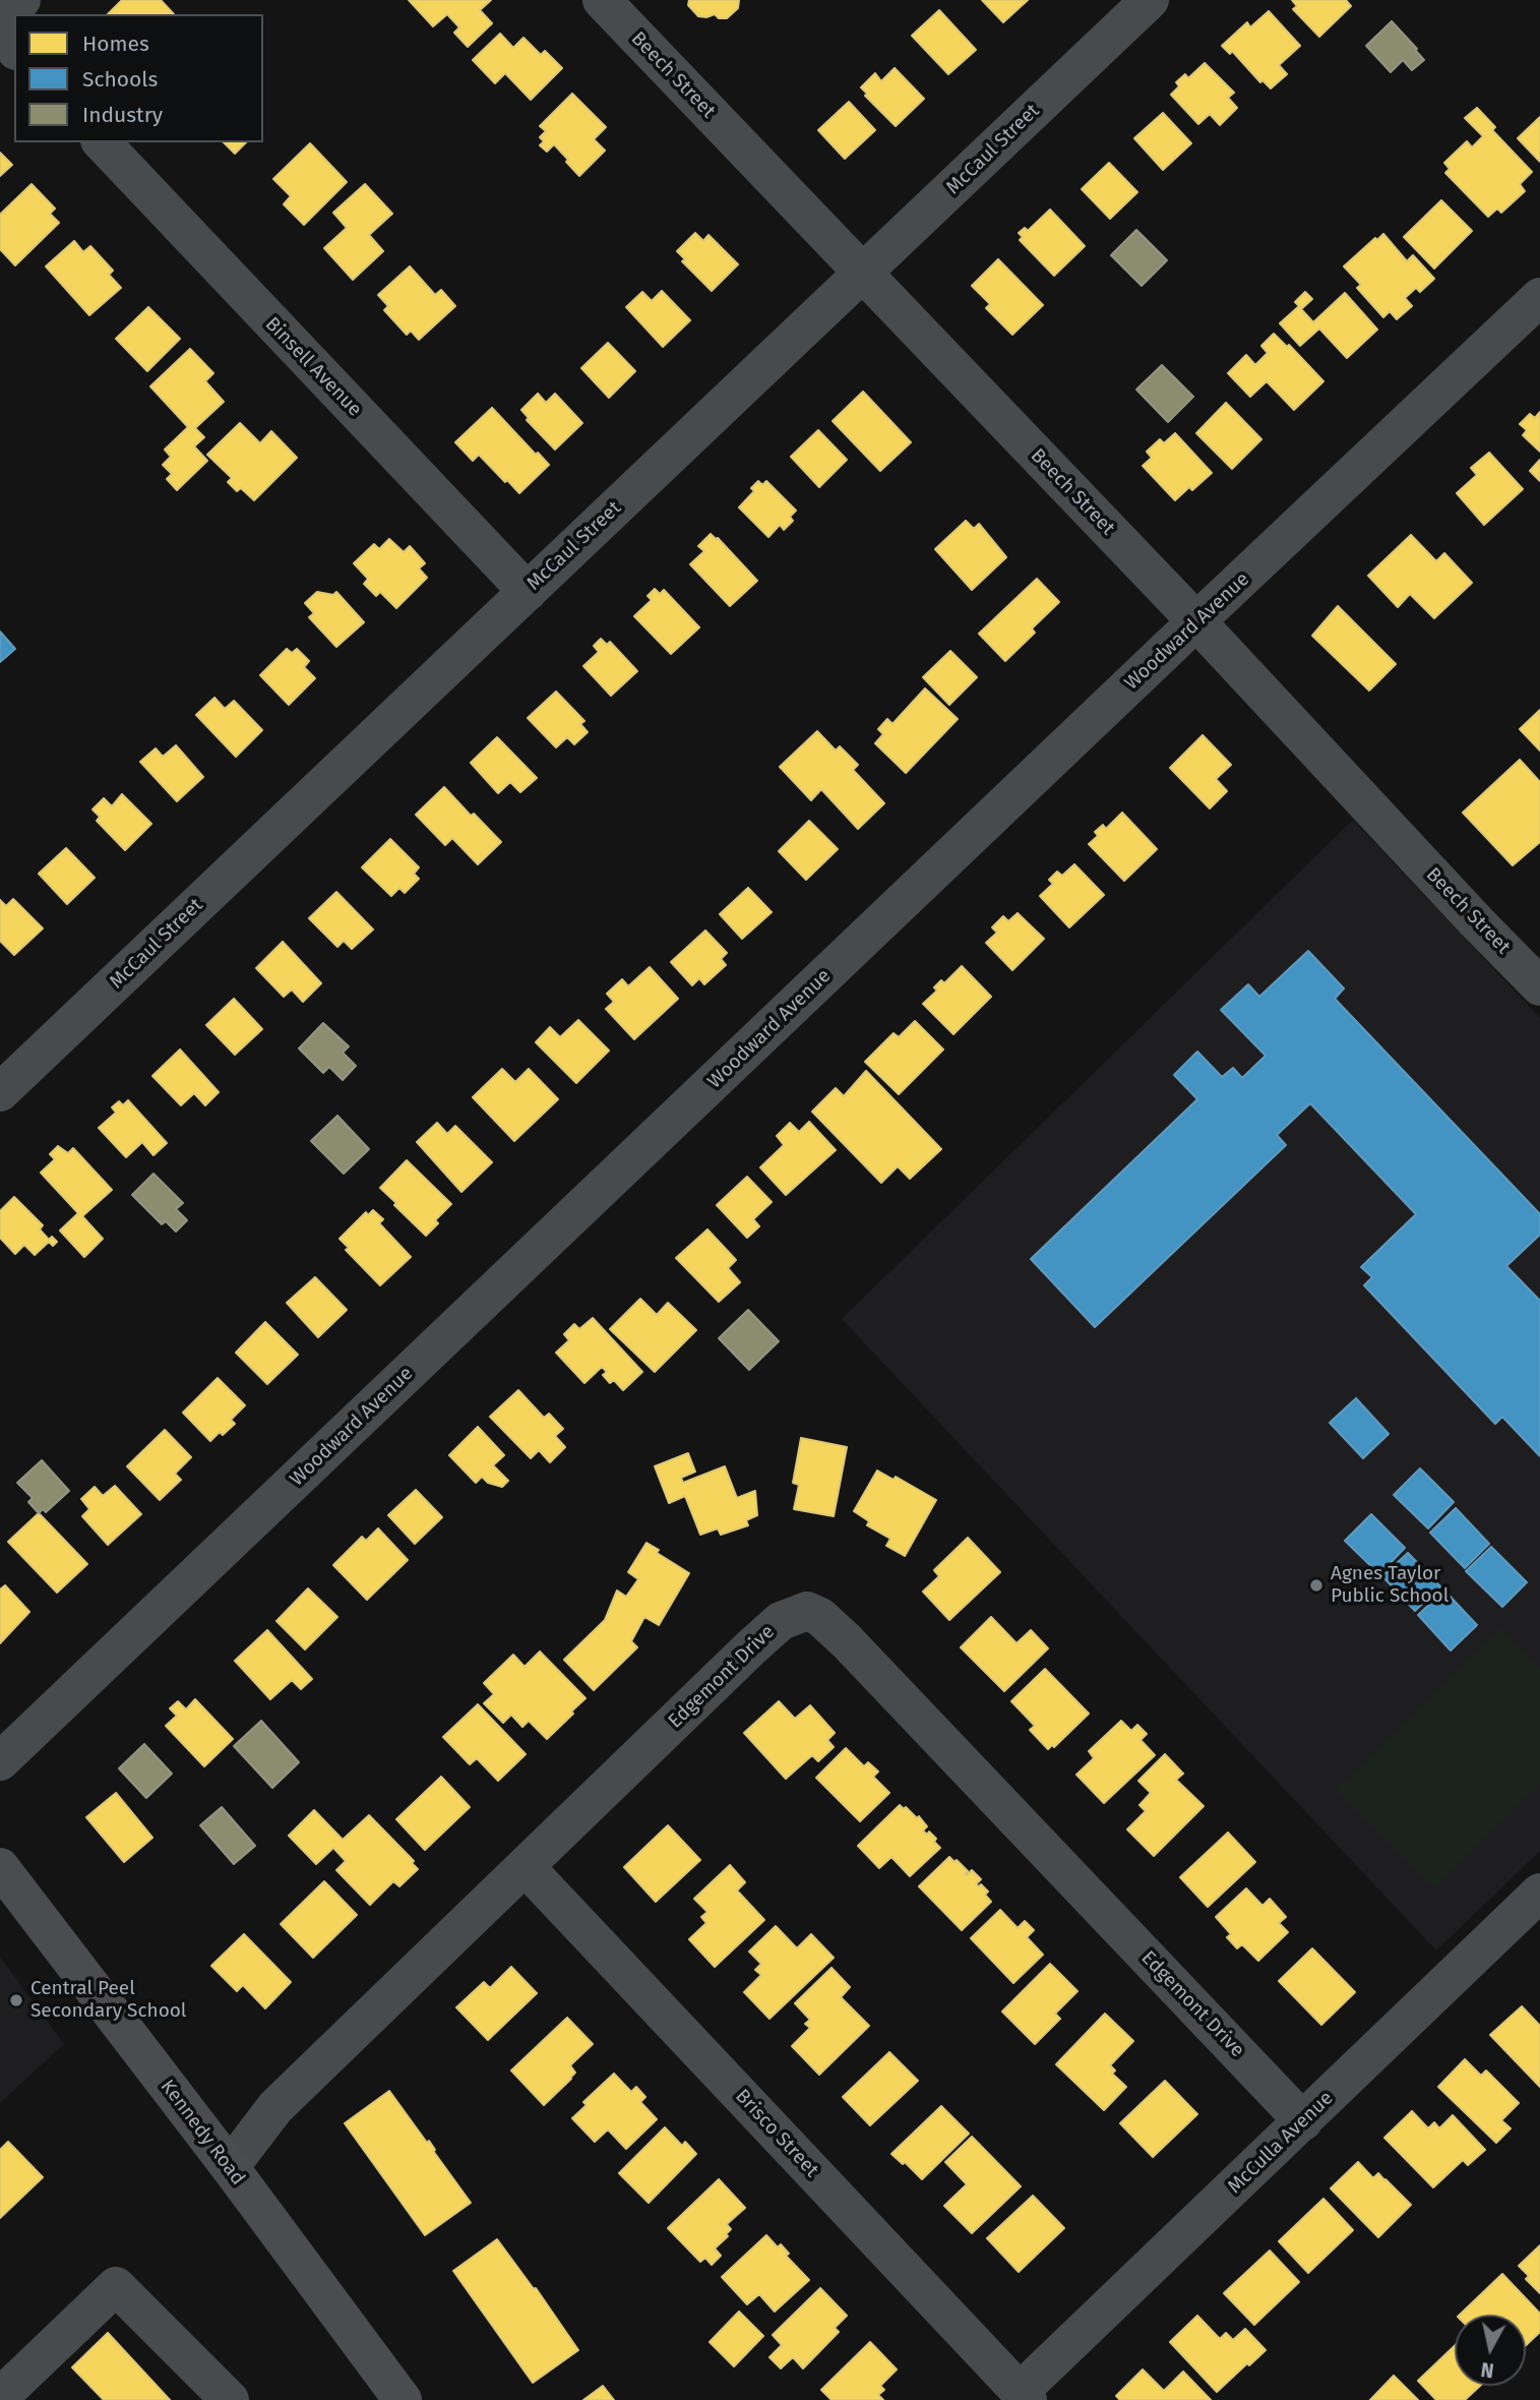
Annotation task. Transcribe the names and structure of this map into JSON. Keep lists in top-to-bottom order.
{
  "streets": {
    "main road": ["Kennedy Road"],
    "street": [
      "Beech Street",
      "McCaul Street",
      "Binsell Avenue",
      "Woodward Avenue",
      "Edgemont Drive",
      "Brisco Street",
      "McCulla Avenue"
    ]
  },
  "crossings": [
    ["Beech Street", "McCaul Street"],
    ["Beech Street", "Woodward Avenue"],
    ["McCaul Street", "Binsell Avenue"],
    ["Edgemont Drive", "Kennedy Road"],
    ["Edgemont Drive", "Brisco Street"],
    ["Edgemont Drive", "McCulla Avenue"],
    ["Brisco Street", "McCulla Avenue"]
  ],
  "places": ["Agnes Taylor Public School", "Central Peel Secondary School"],
  "legend": ["Homes", "Schools", "Industry"],
  "north": "bottom"
}
